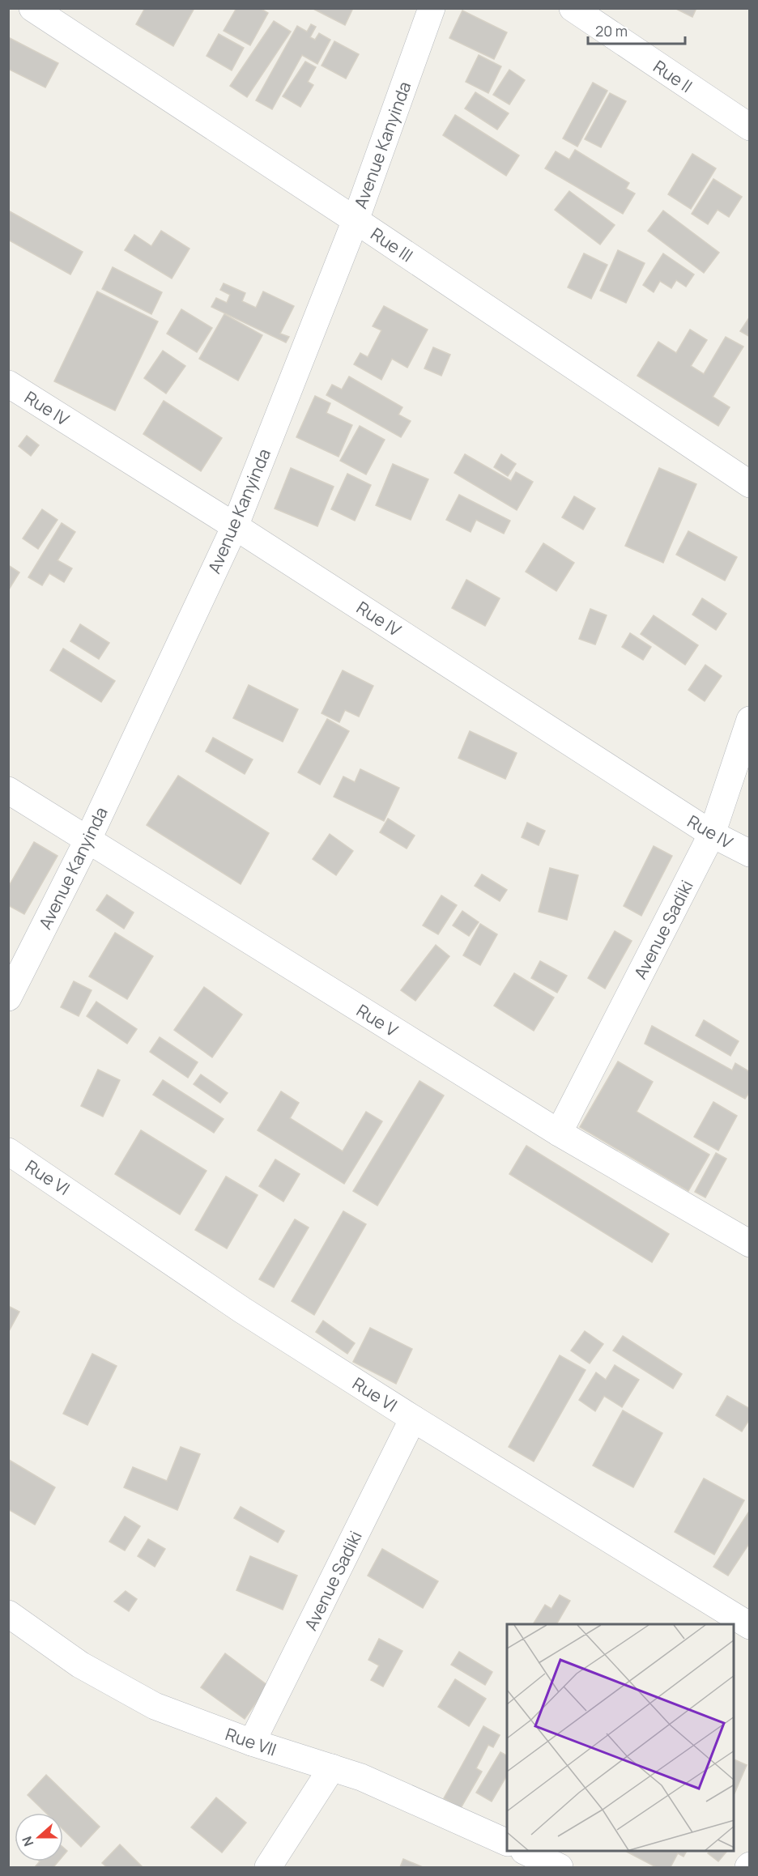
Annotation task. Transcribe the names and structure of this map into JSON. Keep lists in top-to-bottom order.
{
  "streets": {
    "street": [
      "Rue II",
      "Avenue Kanyinda",
      "Rue III",
      "Rue IV",
      "Avenue Sadiki",
      "Rue V",
      "Rue VI",
      "Rue VII"
    ]
  },
  "crossings": [
    ["Avenue Kanyinda", "Rue III"],
    ["Avenue Kanyinda", "Rue IV"],
    ["Avenue Kanyinda", "Rue V"],
    ["Rue IV", "Avenue Sadiki"],
    ["Avenue Sadiki", "Rue V"],
    ["Avenue Sadiki", "Rue VI"],
    ["Avenue Sadiki", "Rue VII"]
  ],
  "scale_bar": "20 m",
  "north": "left"
}
